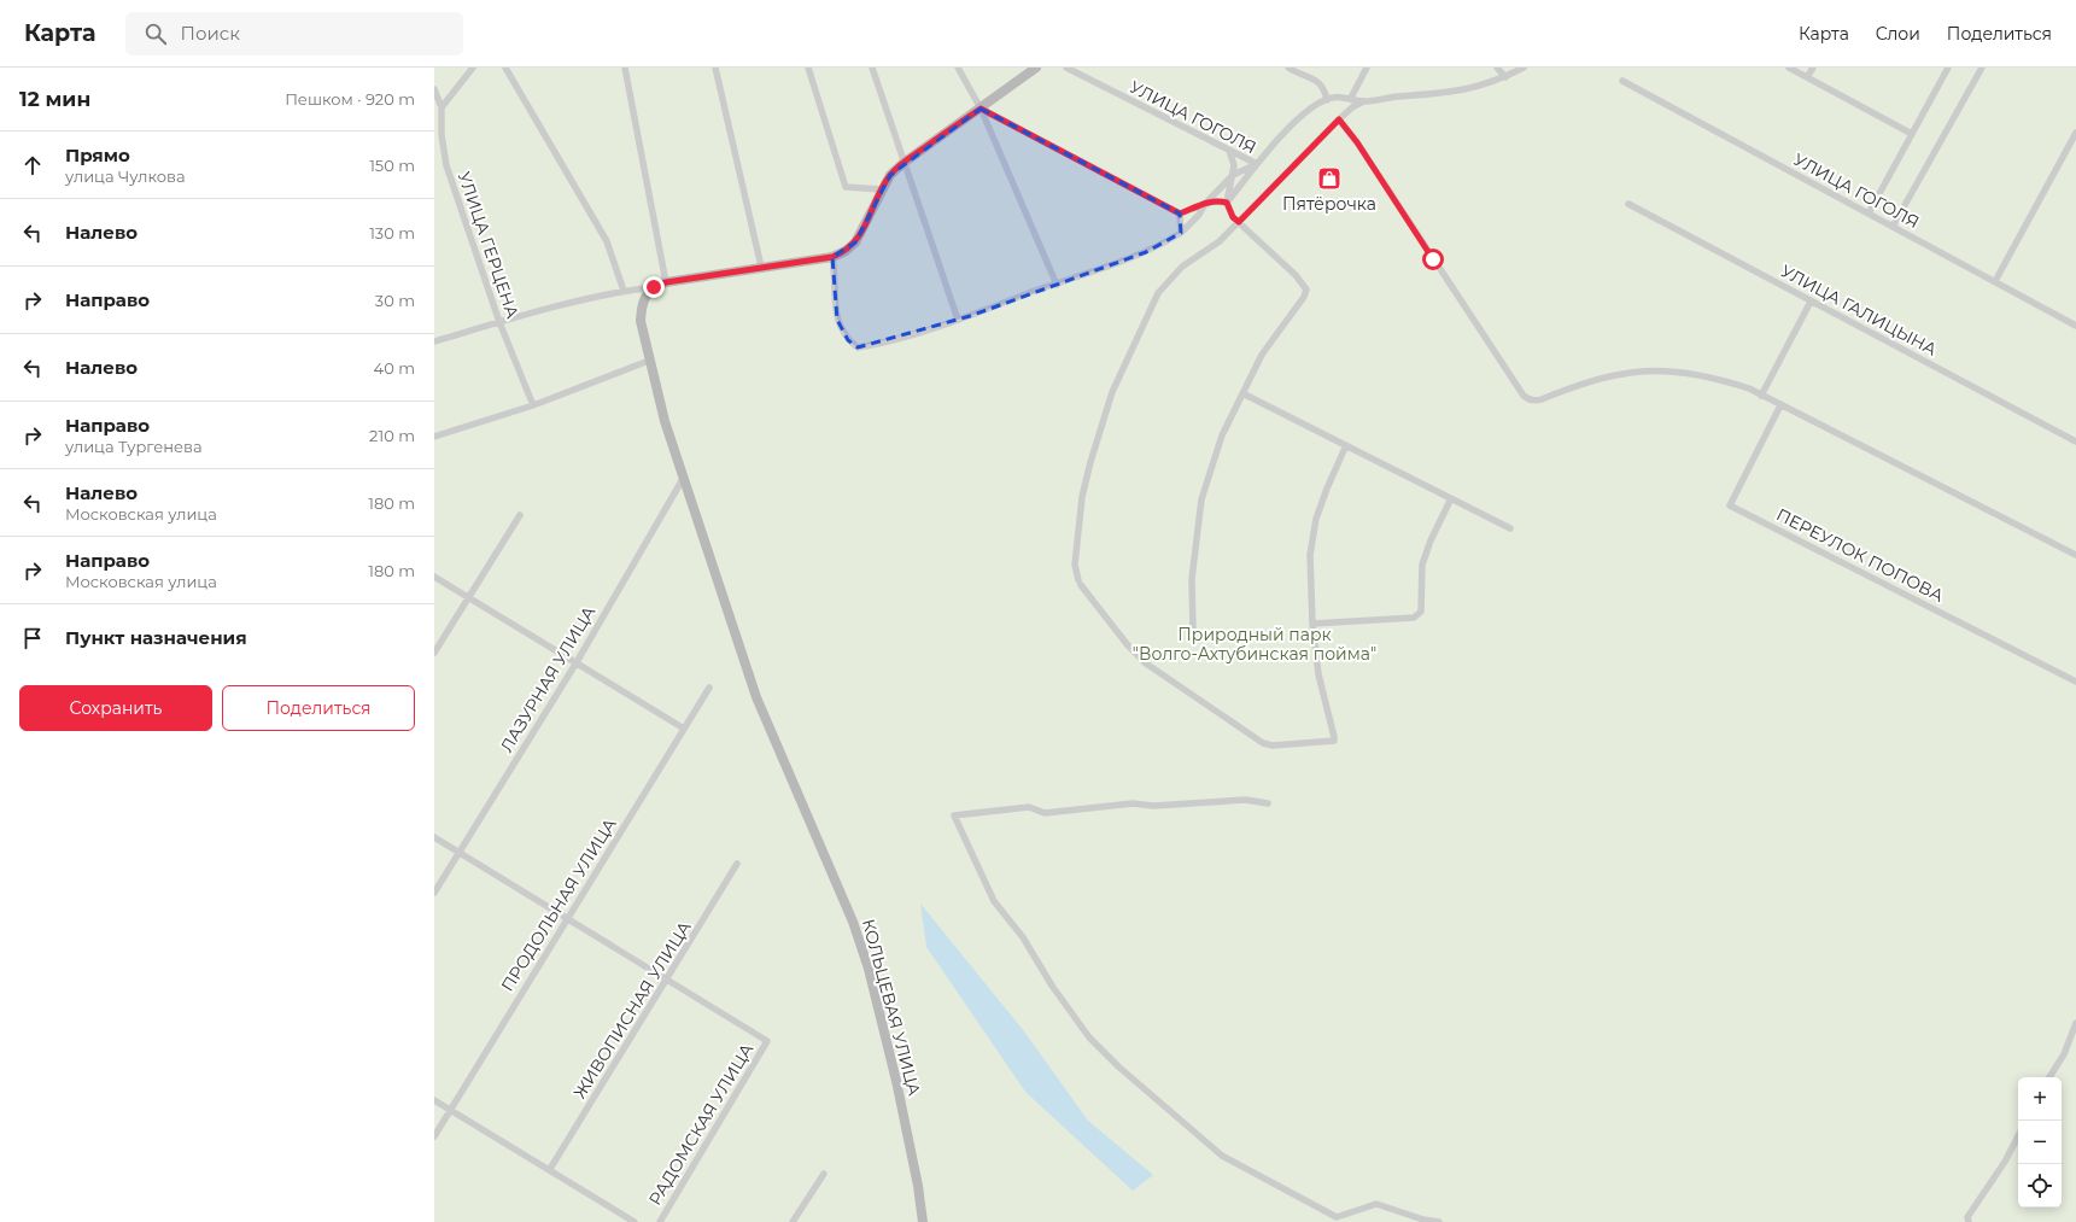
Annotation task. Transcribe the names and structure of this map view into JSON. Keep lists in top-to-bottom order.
{
  "streets": {
    "street": [
      "УЛИЦА ГОГОЛЯ",
      "УЛИЦА ГЕРЦЕНА",
      "УЛИЦА ГАЛИЦЫНА",
      "ПЕРЕУЛОК ПОПОВА",
      "ЛАЗУРНАЯ УЛИЦА",
      "ПРОДОЛЬНАЯ УЛИЦА",
      "КОЛЬЦЕВАЯ УЛИЦА",
      "ЖИВОПИСНАЯ УЛИЦА",
      "РАДОМСКАЯ УЛИЦА"
    ]
  },
  "crossings": [
    ["ЛАЗУРНАЯ УЛИЦА", "КОЛЬЦЕВАЯ УЛИЦА"],
    ["ЖИВОПИСНАЯ УЛИЦА", "РАДОМСКАЯ УЛИЦА"]
  ],
  "parks": ["Природный парк \"Волго-Ахтубинская пойма\""],
  "places": {
    "shop": ["Пятёрочка"]
  },
  "page": {
    "header": "Карта",
    "search": "Поиск",
    "nav": ["Карта", "Слои", "Поделиться"],
    "heading": ["12 мин", "Пешком · 920 m"],
    "list": [
      ["Прямо", "улица Чулкова", "150 m"],
      ["Налево", "130 m"],
      ["Направо", "30 m"],
      ["Налево", "40 m"],
      ["Направо", "улица Тургенева", "210 m"],
      ["Налево", "Московская улица", "180 m"],
      ["Направо", "Московская улица", "180 m"],
      "Пункт назначения"
    ],
    "buttons": ["Сохранить", "Поделиться"],
    "map_buttons": ["+", "−"]
  }
}
